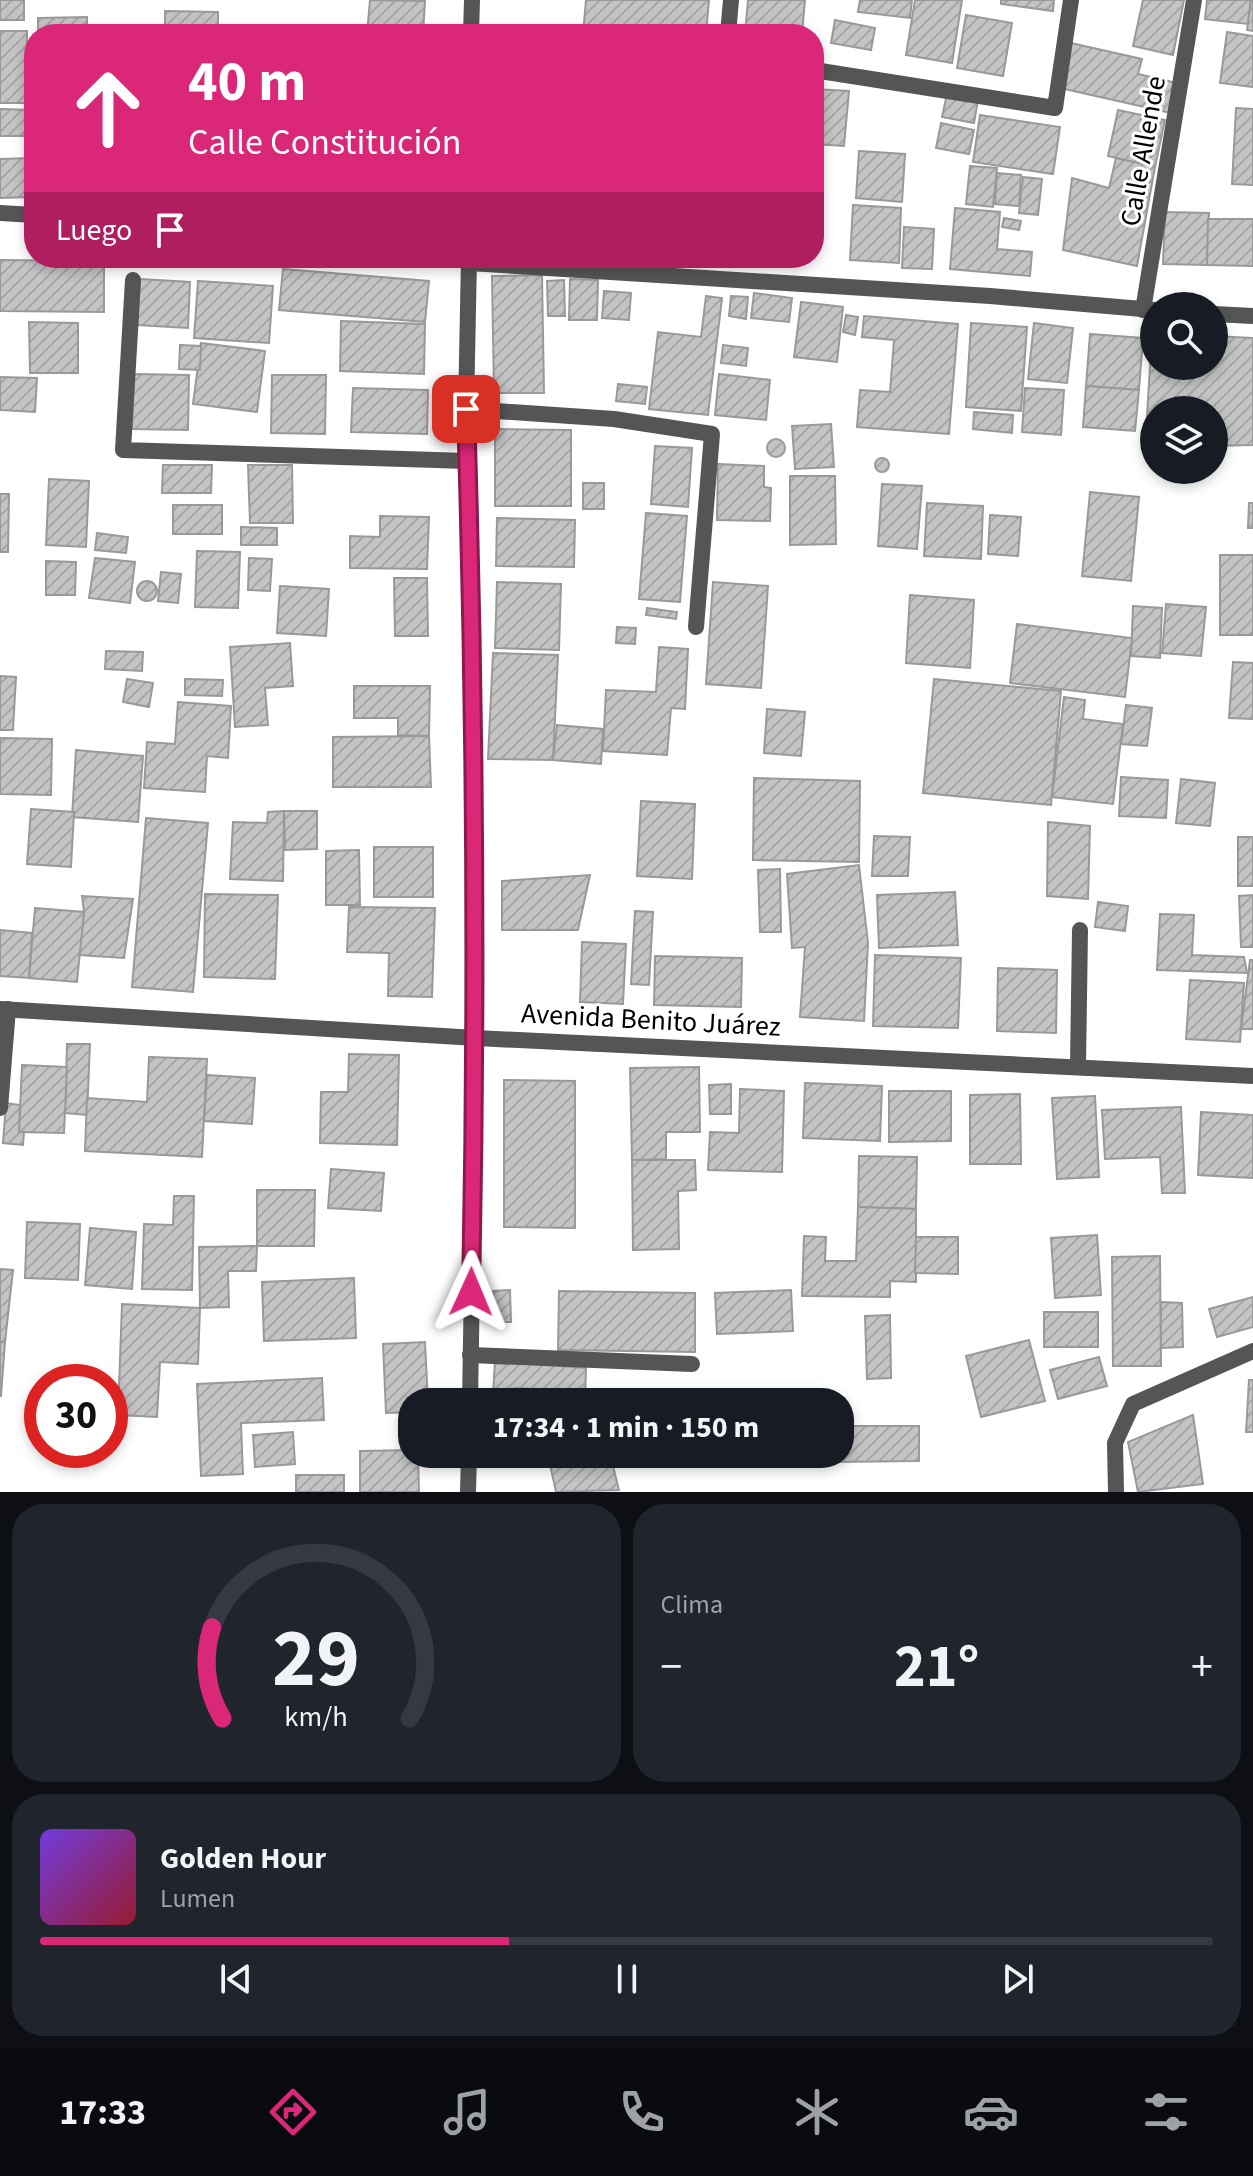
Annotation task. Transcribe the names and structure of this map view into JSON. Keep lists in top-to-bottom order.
{
  "streets": {
    "street": ["Calle Allende", "Avenida Benito Juárez"]
  },
  "page": {
    "turn": ["40 m", "Calle Constitución"],
    "then": "Luego",
    "limit": "30",
    "trip": "17:34 · 1 min · 150 m",
    "tile": "Clima",
    "heat": ["−", "21°", "+"],
    "song": ["Golden Hour", "Lumen"],
    "tabs": "17:33",
    "gauge": ["29", "km/h"]
  }
}
